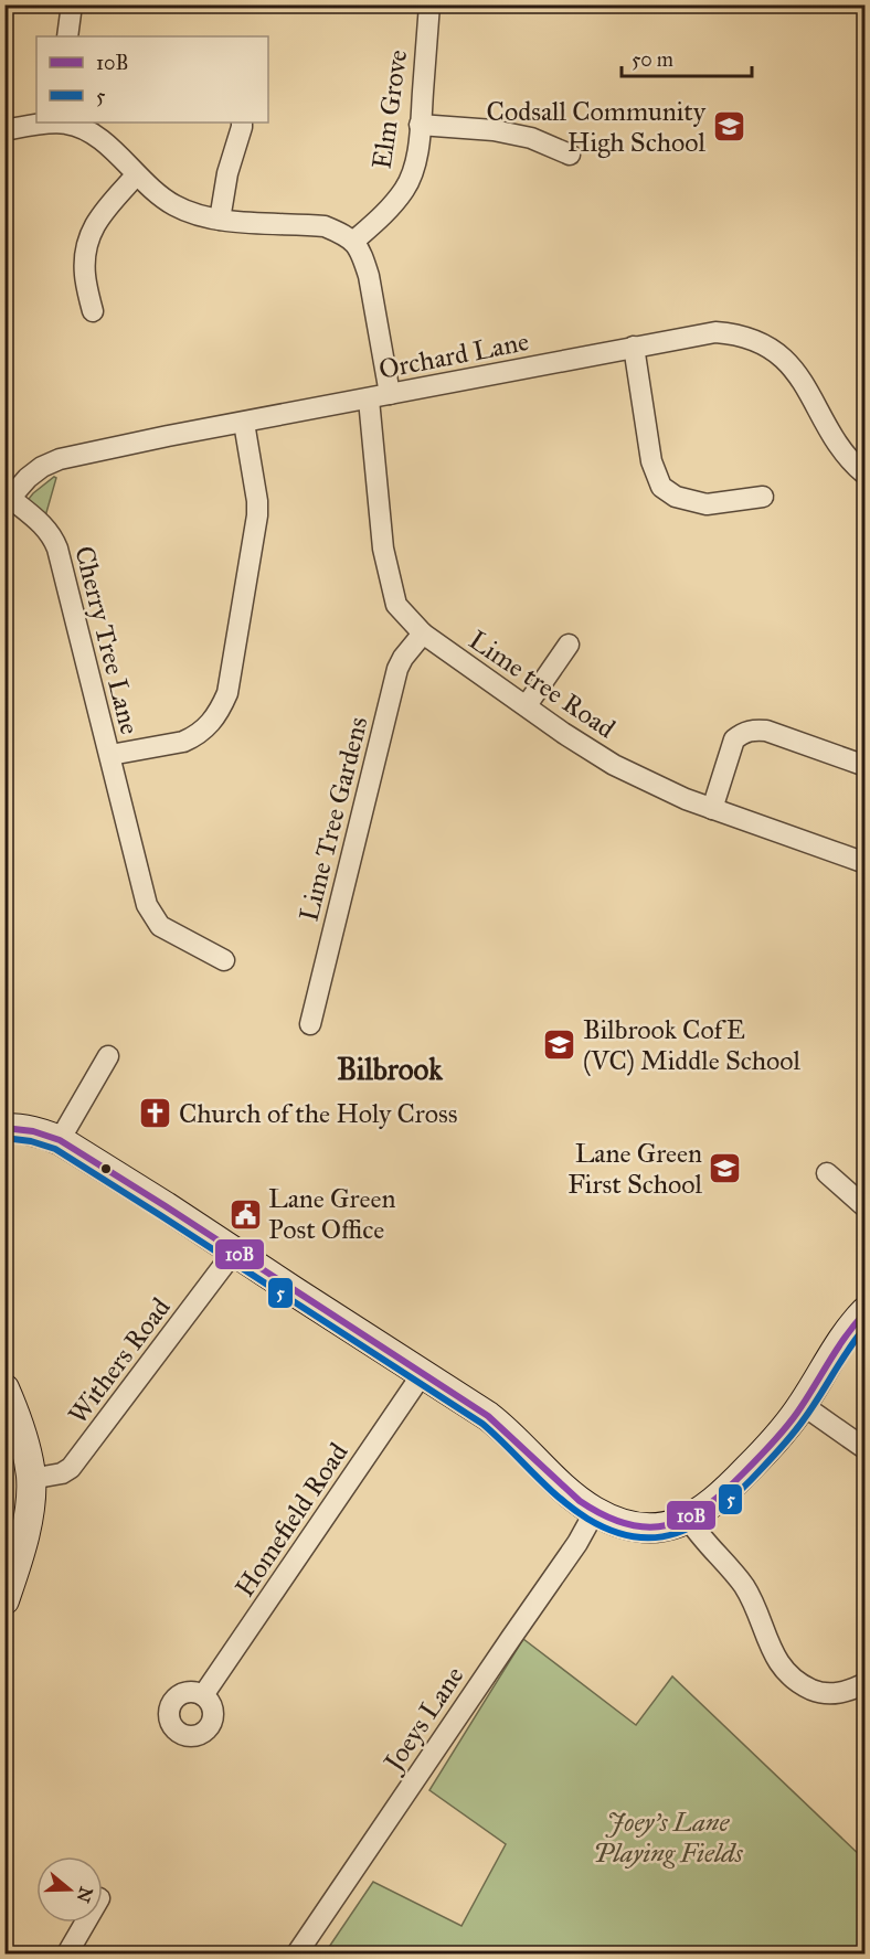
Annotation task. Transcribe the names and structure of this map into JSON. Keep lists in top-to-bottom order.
{
  "streets": {
    "street": [
      "Elm Grove",
      "Orchard Lane",
      "Cherry Tree Lane",
      "Lime tree Road",
      "Lime Tree Gardens",
      "Withers Road",
      "Homefield Road",
      "Joeys Lane"
    ]
  },
  "crossings": [
    ["Orchard Lane", "Cherry Tree Lane"],
    ["Orchard Lane", "Lime tree Road"],
    ["Lime tree Road", "Lime Tree Gardens"]
  ],
  "districts": ["Bilbrook"],
  "parks": ["Joey's Lane Playing Fields"],
  "places": {
    "school or university": ["Codsall Community High School", "Bilbrook CofE (VC) Middle School", "Lane Green First School"],
    "church": ["Church of the Holy Cross"],
    "public building": ["Lane Green Post Office"]
  },
  "lines": ["transit line 10B", "transit line 5"],
  "legend": ["10B", "5"],
  "scale_bar": "50 m",
  "north": "right"
}
